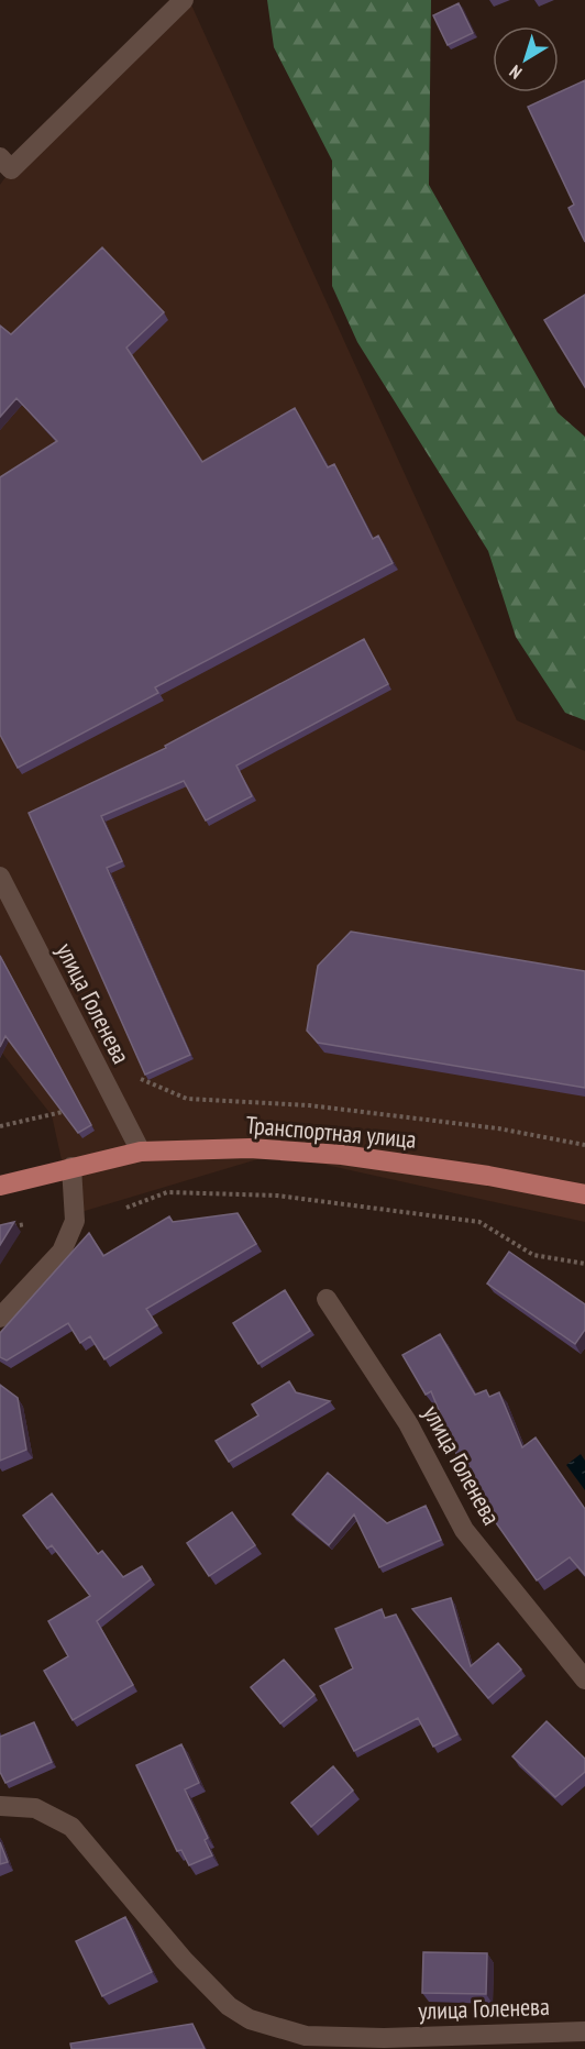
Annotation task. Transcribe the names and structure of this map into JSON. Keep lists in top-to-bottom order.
{
  "streets": {
    "main road": ["Транспортная улица"],
    "street": ["улица Голенева"]
  },
  "crossings": [
    ["улица Голенева", "Транспортная улица"]
  ],
  "north": "bottom left"
}
